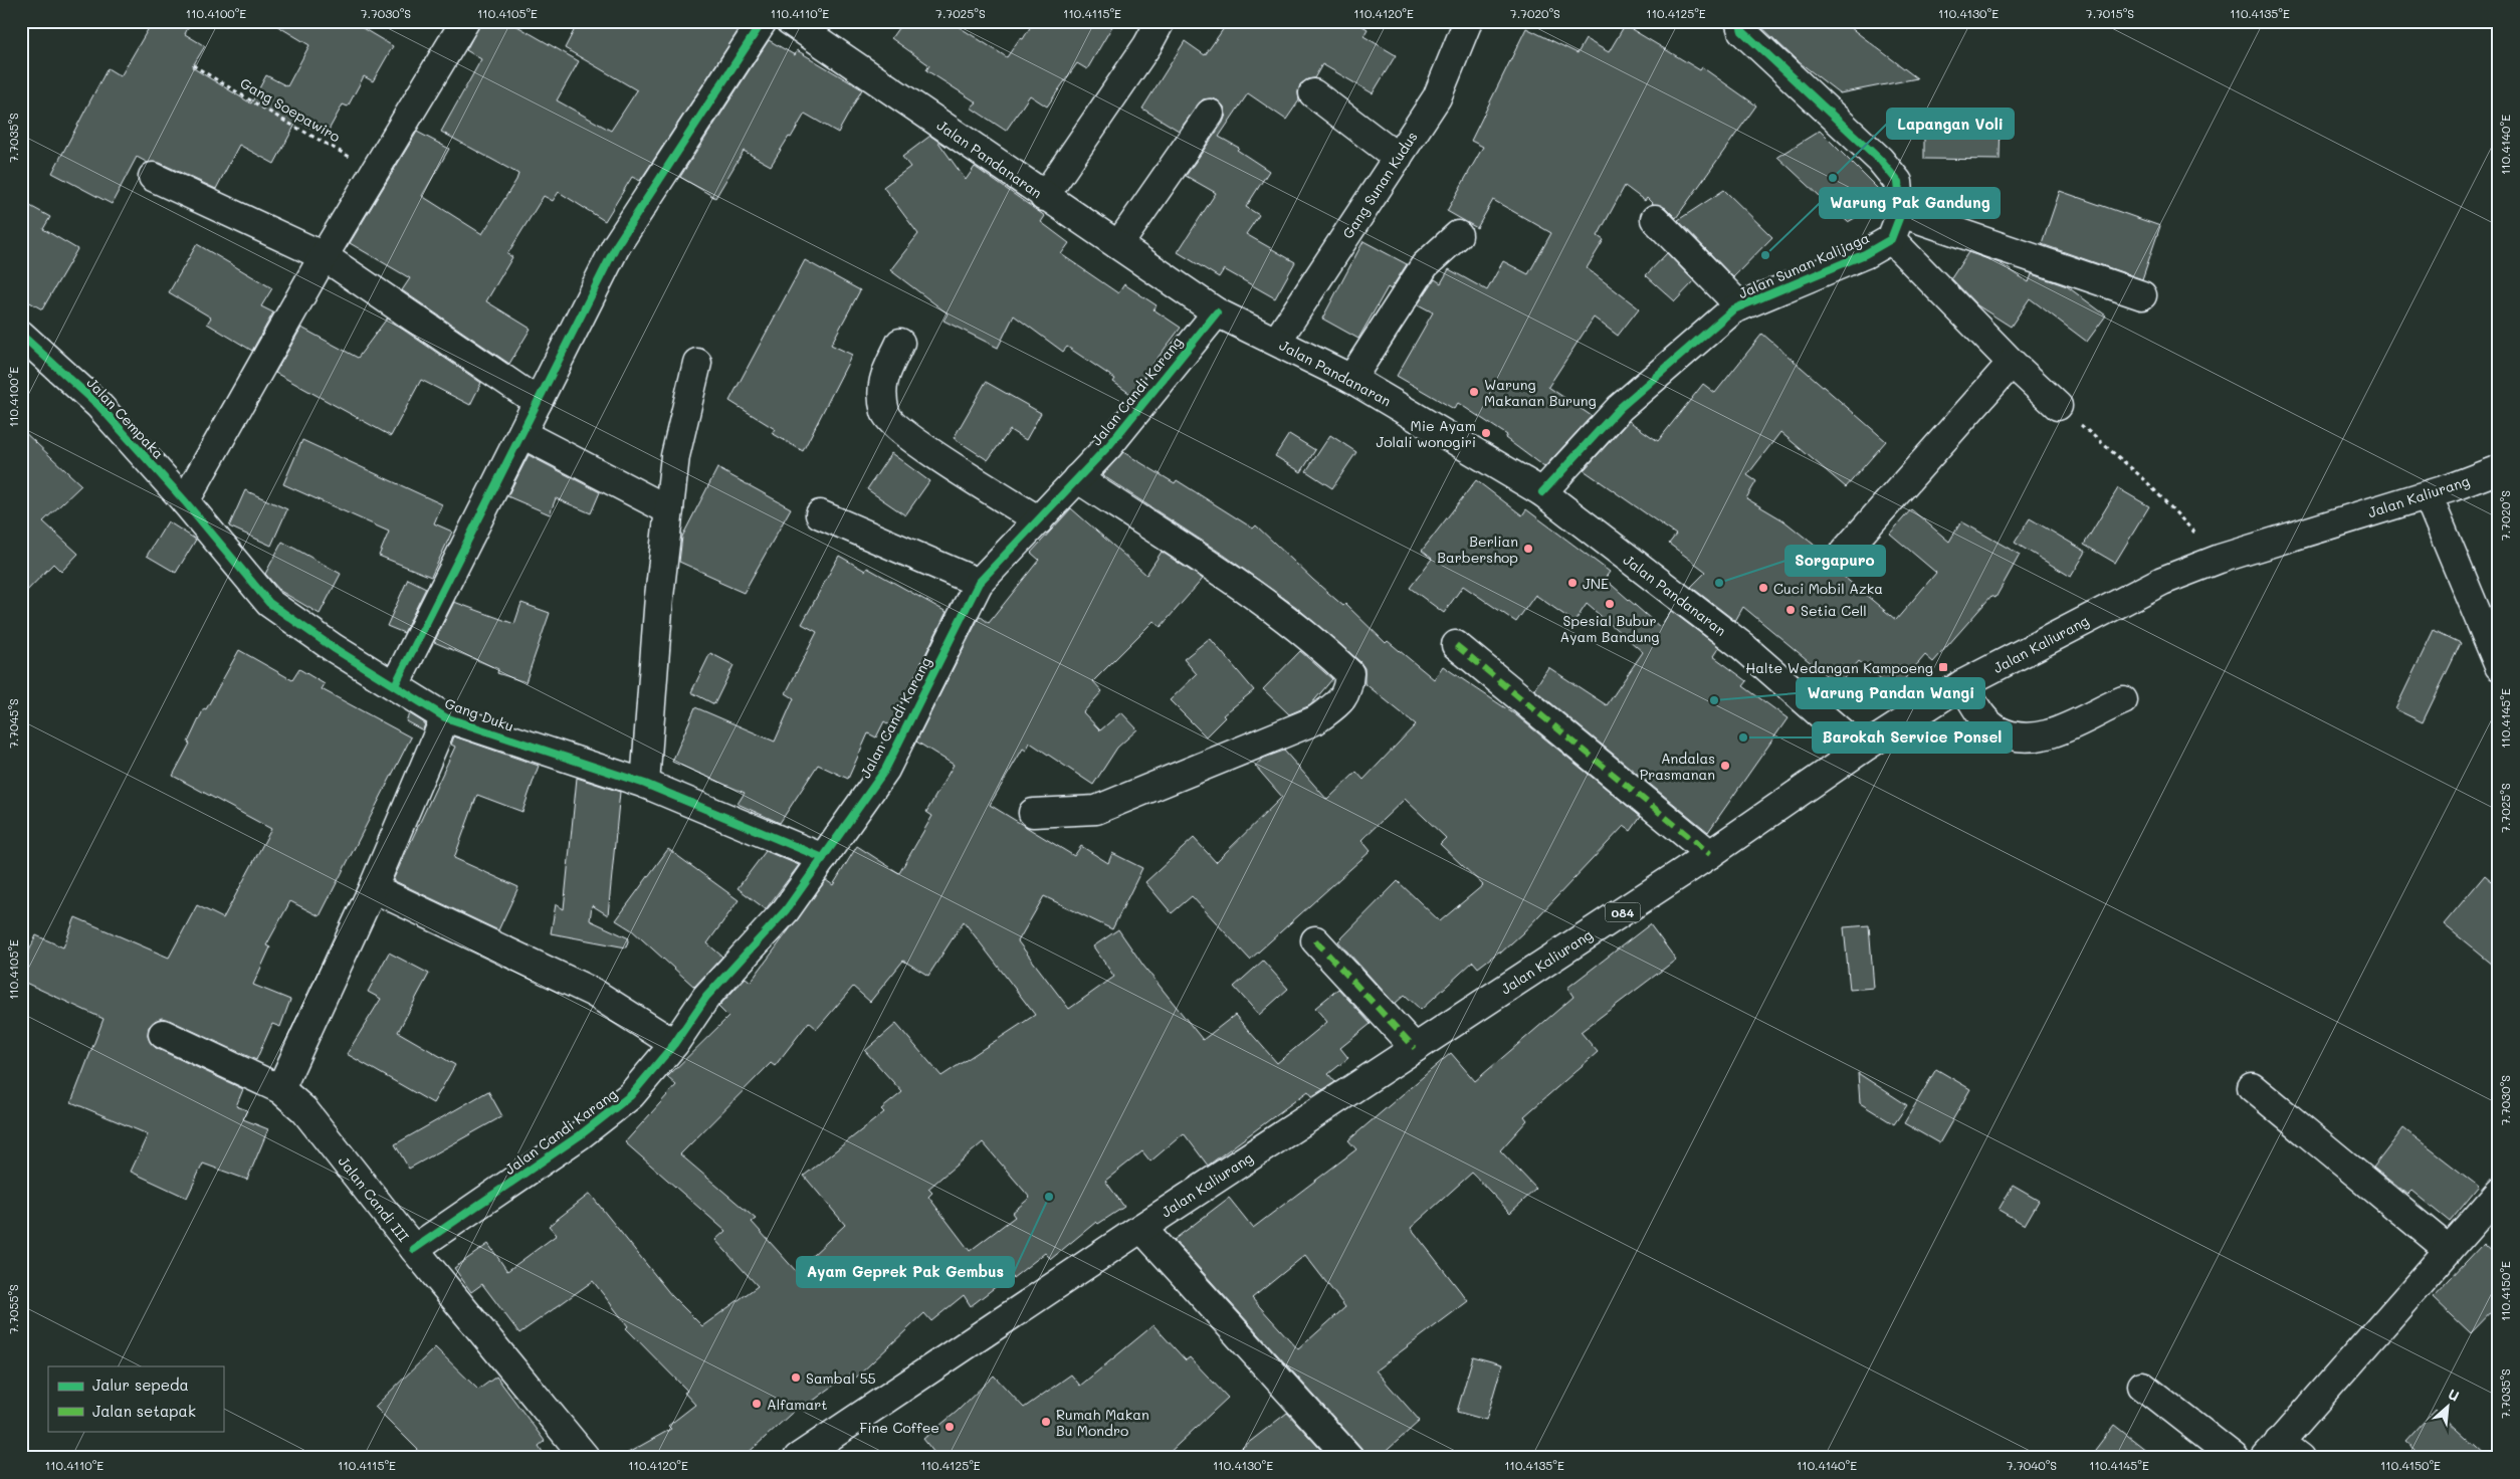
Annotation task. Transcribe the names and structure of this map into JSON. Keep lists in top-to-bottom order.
{
  "streets": {
    "street": [
      "Jalan Pandanaran",
      "Gang Sunan Kudus",
      "Jalan Sunan Kalijaga",
      "Jalan Candi Karang",
      "Jalan Cempaka",
      "Jalan Kaliurang",
      "Gang Duku",
      "084",
      "Jalan Candi III"
    ],
    "path": ["Gang Soepawiro"]
  },
  "crossings": [
    ["Jalan Pandanaran", "Gang Sunan Kudus"],
    ["Jalan Pandanaran", "Jalan Sunan Kalijaga"],
    ["Jalan Pandanaran", "Jalan Candi Karang"],
    ["Jalan Pandanaran", "Jalan Kaliurang"],
    ["Jalan Candi Karang", "Gang Duku"],
    ["Jalan Candi Karang", "Jalan Candi III"],
    ["Jalan Cempaka", "Gang Duku"]
  ],
  "places": {
    "other": [
      "Lapangan Voli",
      "Warung Pak Gandung",
      "Warung Makanan Burung",
      "Mie Ayam Jolali wonogiri",
      "Berlian Barbershop",
      "JNE",
      "Sorgapuro",
      "Cuci Mobil Azka",
      "Spesial Bubur Ayam Bandung",
      "Setia Cell",
      "Warung Pandan Wangi",
      "Barokah Service Ponsel",
      "Andalas Prasmanan",
      "Ayam Geprek Pak Gembus",
      "Sambal 55",
      "Alfamart",
      "Rumah Makan Bu Mondro",
      "Fine Coffee"
    ],
    "transit": ["Halte Wedangan Kampoeng"]
  },
  "legend": ["Jalur sepeda", "Jalan setapak"],
  "north": "top right",
  "coordinates": [
    "110.4100°E",
    "7.7030°S",
    "110.4105°E",
    "110.4110°E",
    "7.7025°S",
    "110.4115°E",
    "110.4120°E",
    "7.7020°S",
    "110.4125°E",
    "110.4130°E",
    "7.7015°S",
    "110.4135°E",
    "7.7035°S",
    "110.4140°E",
    "110.4145°E",
    "7.7045°S",
    "110.4150°E",
    "7.7055°S",
    "7.7040°S"
  ]
}
